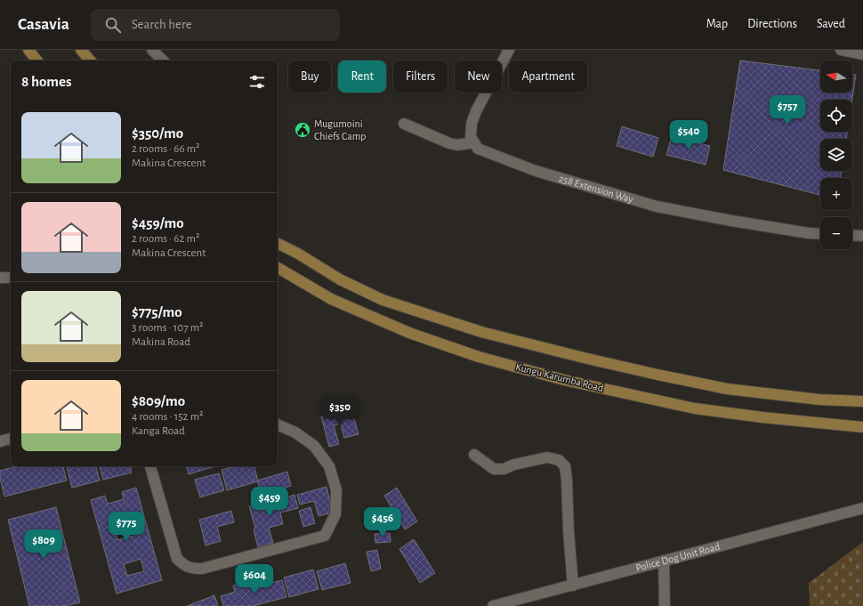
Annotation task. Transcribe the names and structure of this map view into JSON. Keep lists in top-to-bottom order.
{
  "streets": {
    "main road": ["Kungu Karumba Road"],
    "street": ["258 Extension Way", "Police Dog Unit Road"]
  },
  "places": {
    "public building": ["Mugumoini Chiefs Camp"]
  },
  "north": "left",
  "page": {
    "header": "Casavia",
    "search": "Search here",
    "nav": ["Map", "Directions", "Saved"],
    "map_buttons": ["+", "−"],
    "chip": [
      "Buy",
      "Rent",
      "Filters",
      "New",
      "Apartment"
    ],
    "heading": "8 homes",
    "price": [
      "$757",
      "$540",
      "$350",
      "$459",
      "$456",
      "$775",
      "$809",
      "$604"
    ],
    "list": [
      {
        "name": "$350/mo",
        "note": "2 rooms · 66 m² · Makina Crescent"
      },
      {
        "name": "$459/mo",
        "note": "2 rooms · 62 m² · Makina Crescent"
      },
      {
        "name": "$775/mo",
        "note": "3 rooms · 107 m² · Makina Road"
      },
      {
        "name": "$809/mo",
        "note": "4 rooms · 152 m² · Kanga Road"
      }
    ]
  }
}
